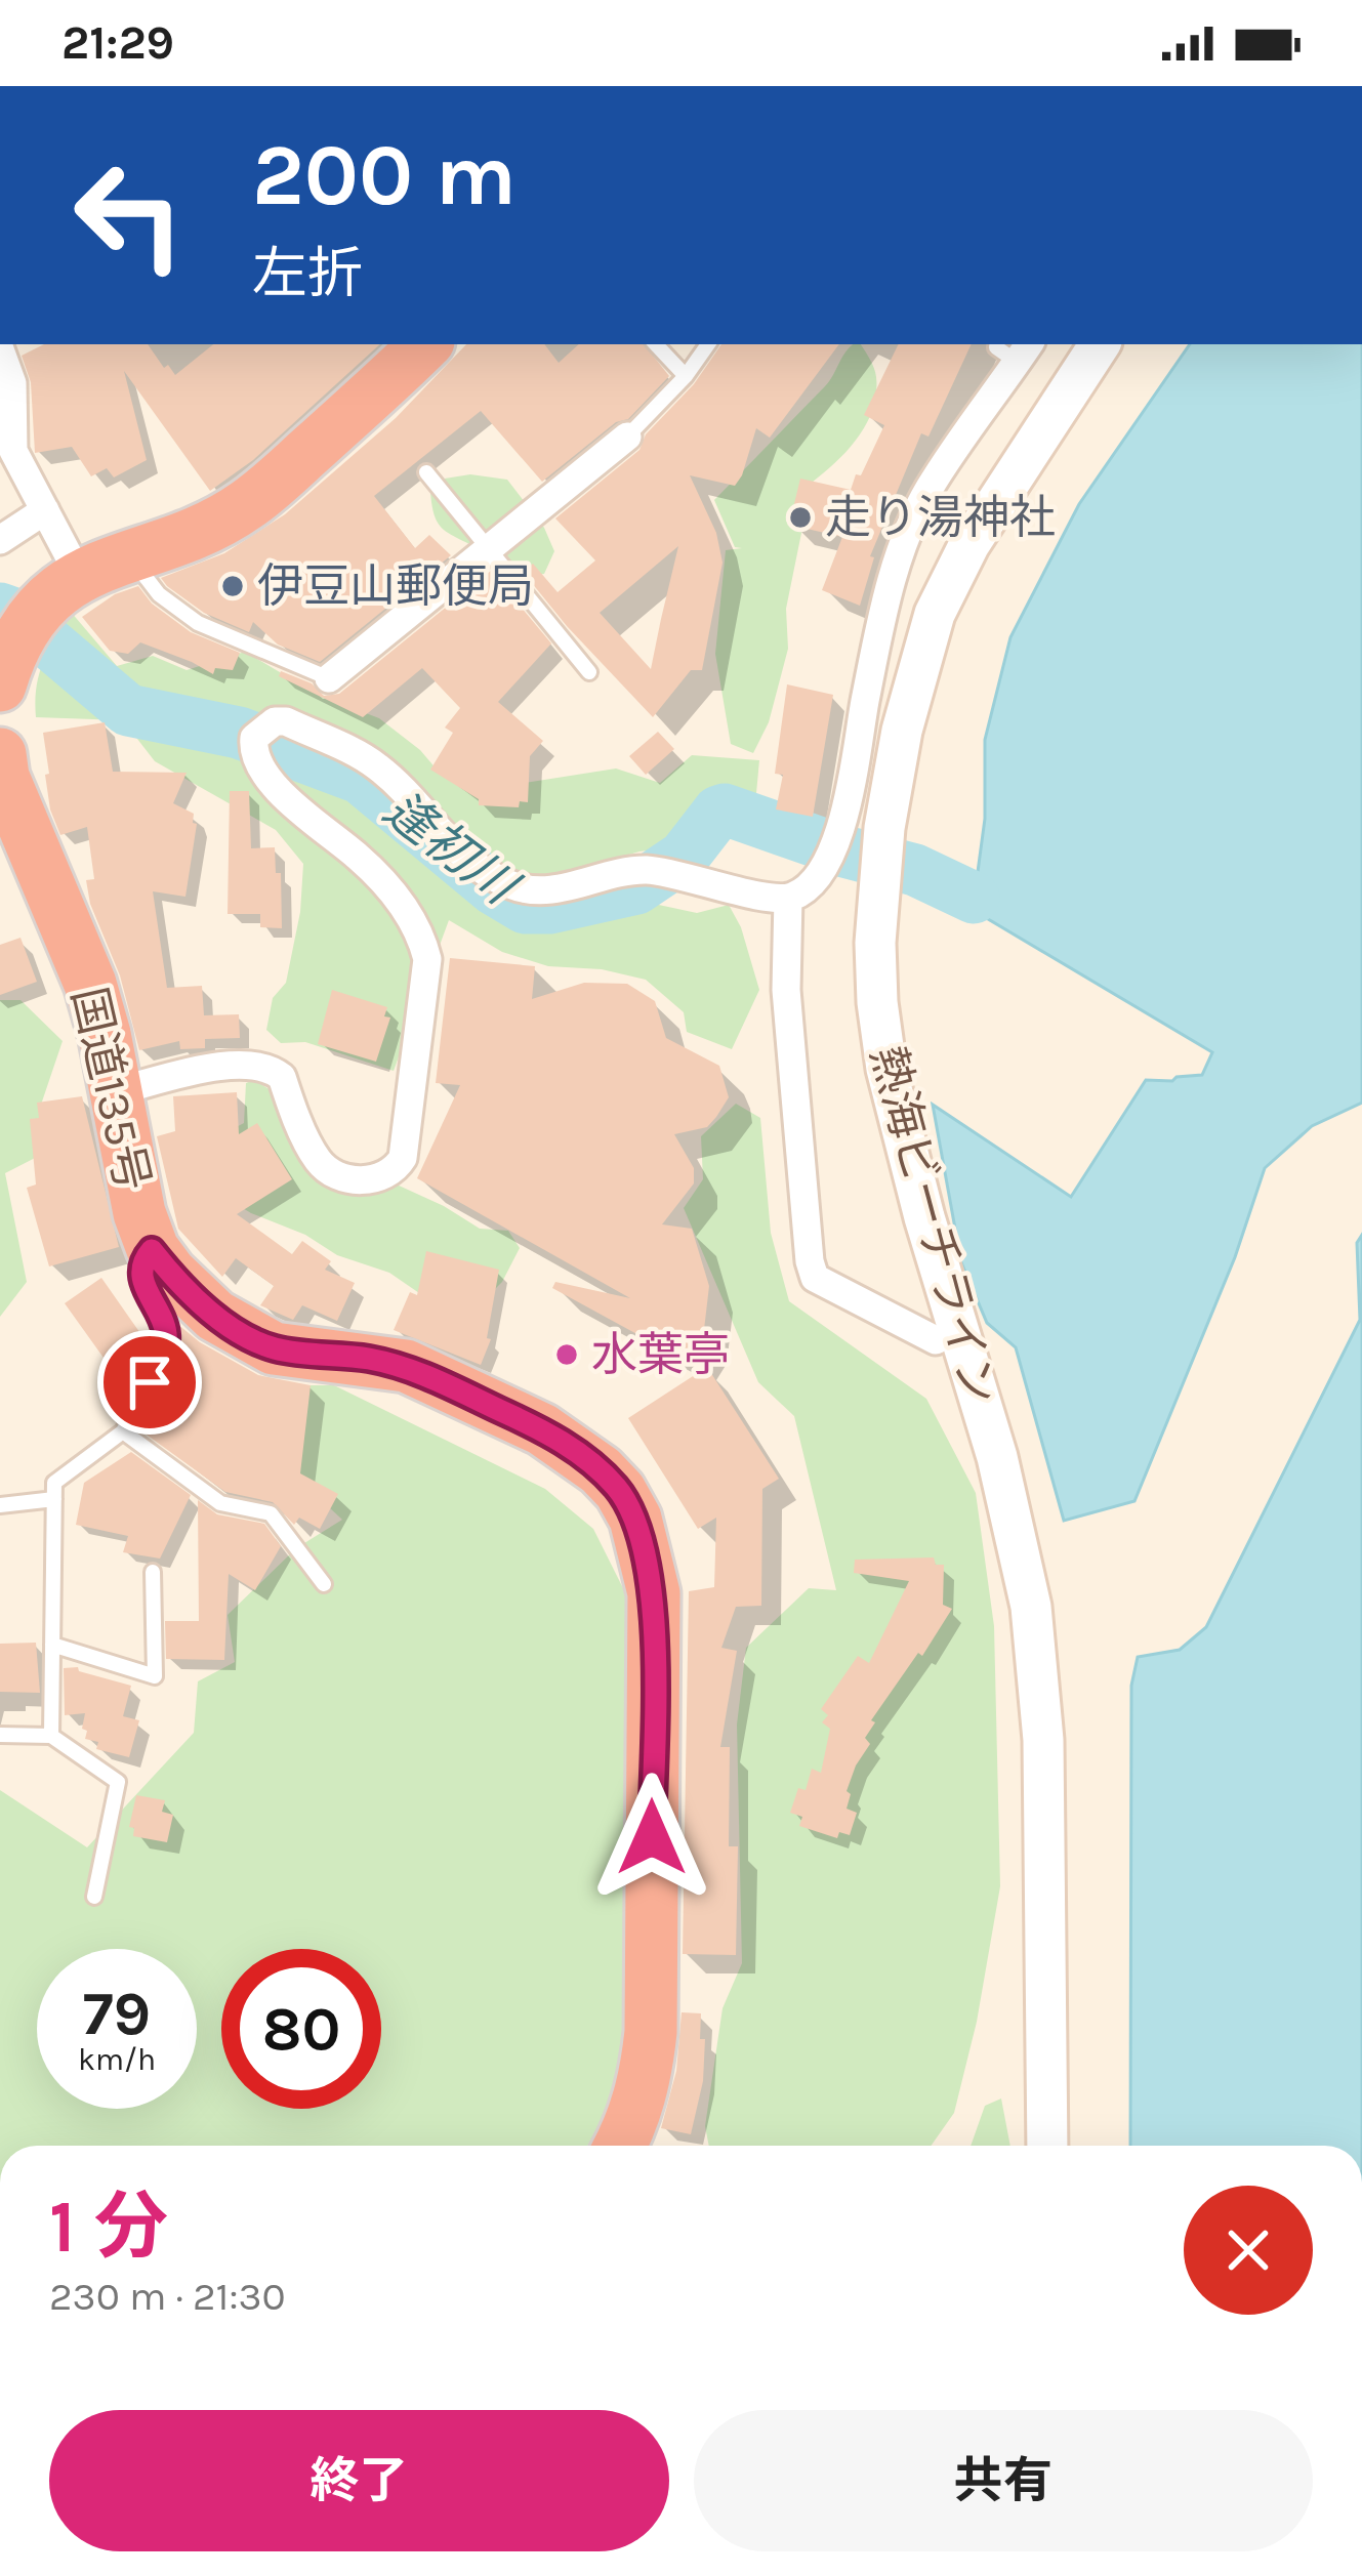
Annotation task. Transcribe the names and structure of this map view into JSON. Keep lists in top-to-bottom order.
{
  "streets": {
    "highway": ["国道135号"],
    "street": ["熱海ビーチライン"]
  },
  "water": ["逢初川"],
  "places": ["走り湯神社", "伊豆山郵便局", "水葉亭"],
  "page": {
    "status": "21:29",
    "turn": ["200 m", "左折"],
    "speed": "79 km/h",
    "limit": "80",
    "heading": ["1 分", "230 m · 21:30"],
    "buttons": ["終了", "共有"]
  }
}
